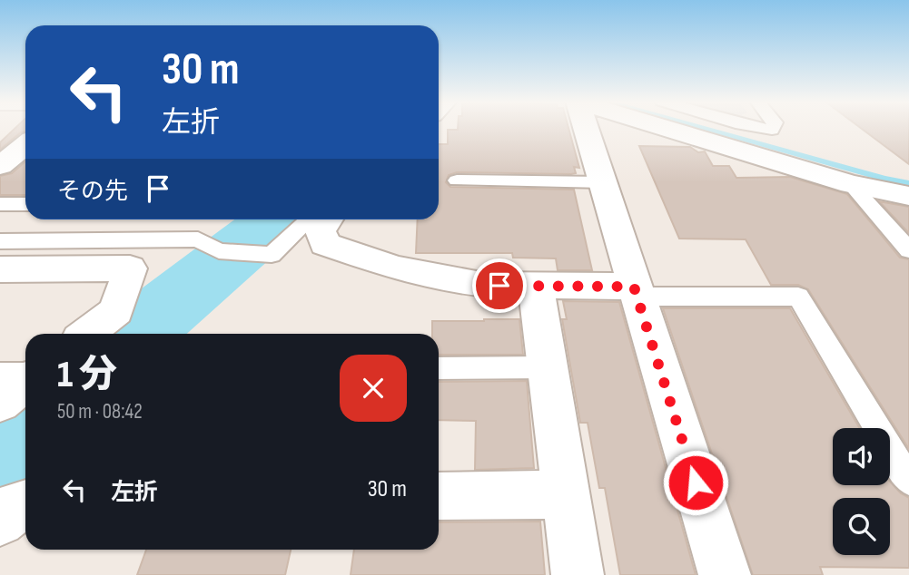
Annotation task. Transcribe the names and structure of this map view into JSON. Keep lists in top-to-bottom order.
{
  "page": {
    "turn": ["30 m", "左折"],
    "then": "その先",
    "heading": ["1 分", "50 m · 08:42"],
    "list": [
      {
        "name": "左折",
        "value": "30 m"
      }
    ]
  }
}
